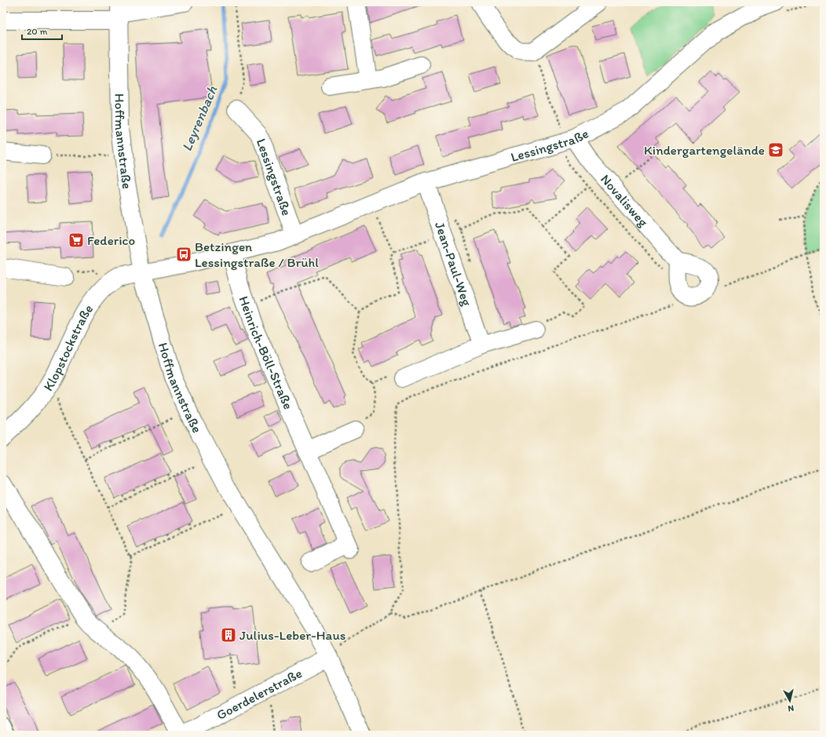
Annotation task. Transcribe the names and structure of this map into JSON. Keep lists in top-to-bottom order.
{
  "streets": {
    "street": [
      "Hoffmannstraße",
      "Lessingstraße",
      "Novalisweg",
      "Jean-Paul-Weg",
      "Klopstockstraße",
      "Heinrich-Böll-Straße",
      "Goerdelerstraße"
    ]
  },
  "crossings": [
    ["Hoffmannstraße", "Lessingstraße"],
    ["Hoffmannstraße", "Klopstockstraße"],
    ["Hoffmannstraße", "Goerdelerstraße"],
    ["Lessingstraße", "Novalisweg"],
    ["Lessingstraße", "Jean-Paul-Weg"],
    ["Lessingstraße", "Klopstockstraße"],
    ["Lessingstraße", "Heinrich-Böll-Straße"]
  ],
  "water": ["Leyrenbach"],
  "places": {
    "school or university": ["Kindergartengelände"],
    "supermarket": ["Federico"],
    "bus stop": ["Betzingen Lessingstraße / Brühl"],
    "building": ["Julius-Leber-Haus"]
  },
  "scale_bar": "20 m",
  "north": "bottom"
}
